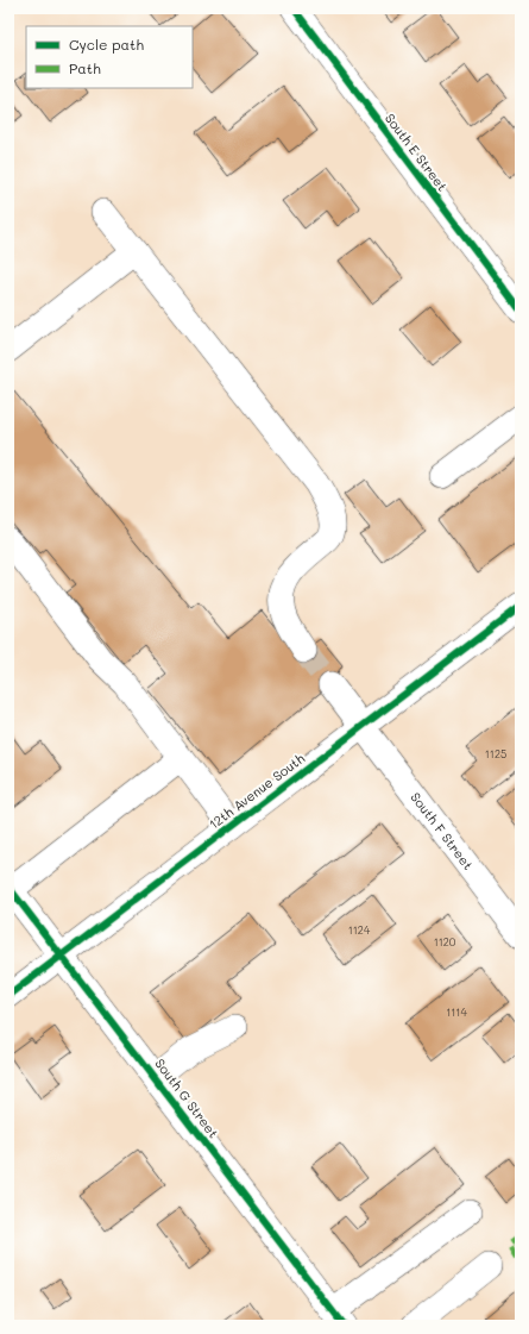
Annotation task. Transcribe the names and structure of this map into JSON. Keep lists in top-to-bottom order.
{
  "streets": {
    "street": [
      "South E Street",
      "12th Avenue South",
      "South F Street",
      "South G Street"
    ]
  },
  "crossings": [
    ["12th Avenue South", "South F Street"],
    ["12th Avenue South", "South G Street"]
  ],
  "house_numbers": [
    "1125",
    "1124",
    "1120",
    "1114"
  ],
  "legend": ["Cycle path", "Path"]
}
